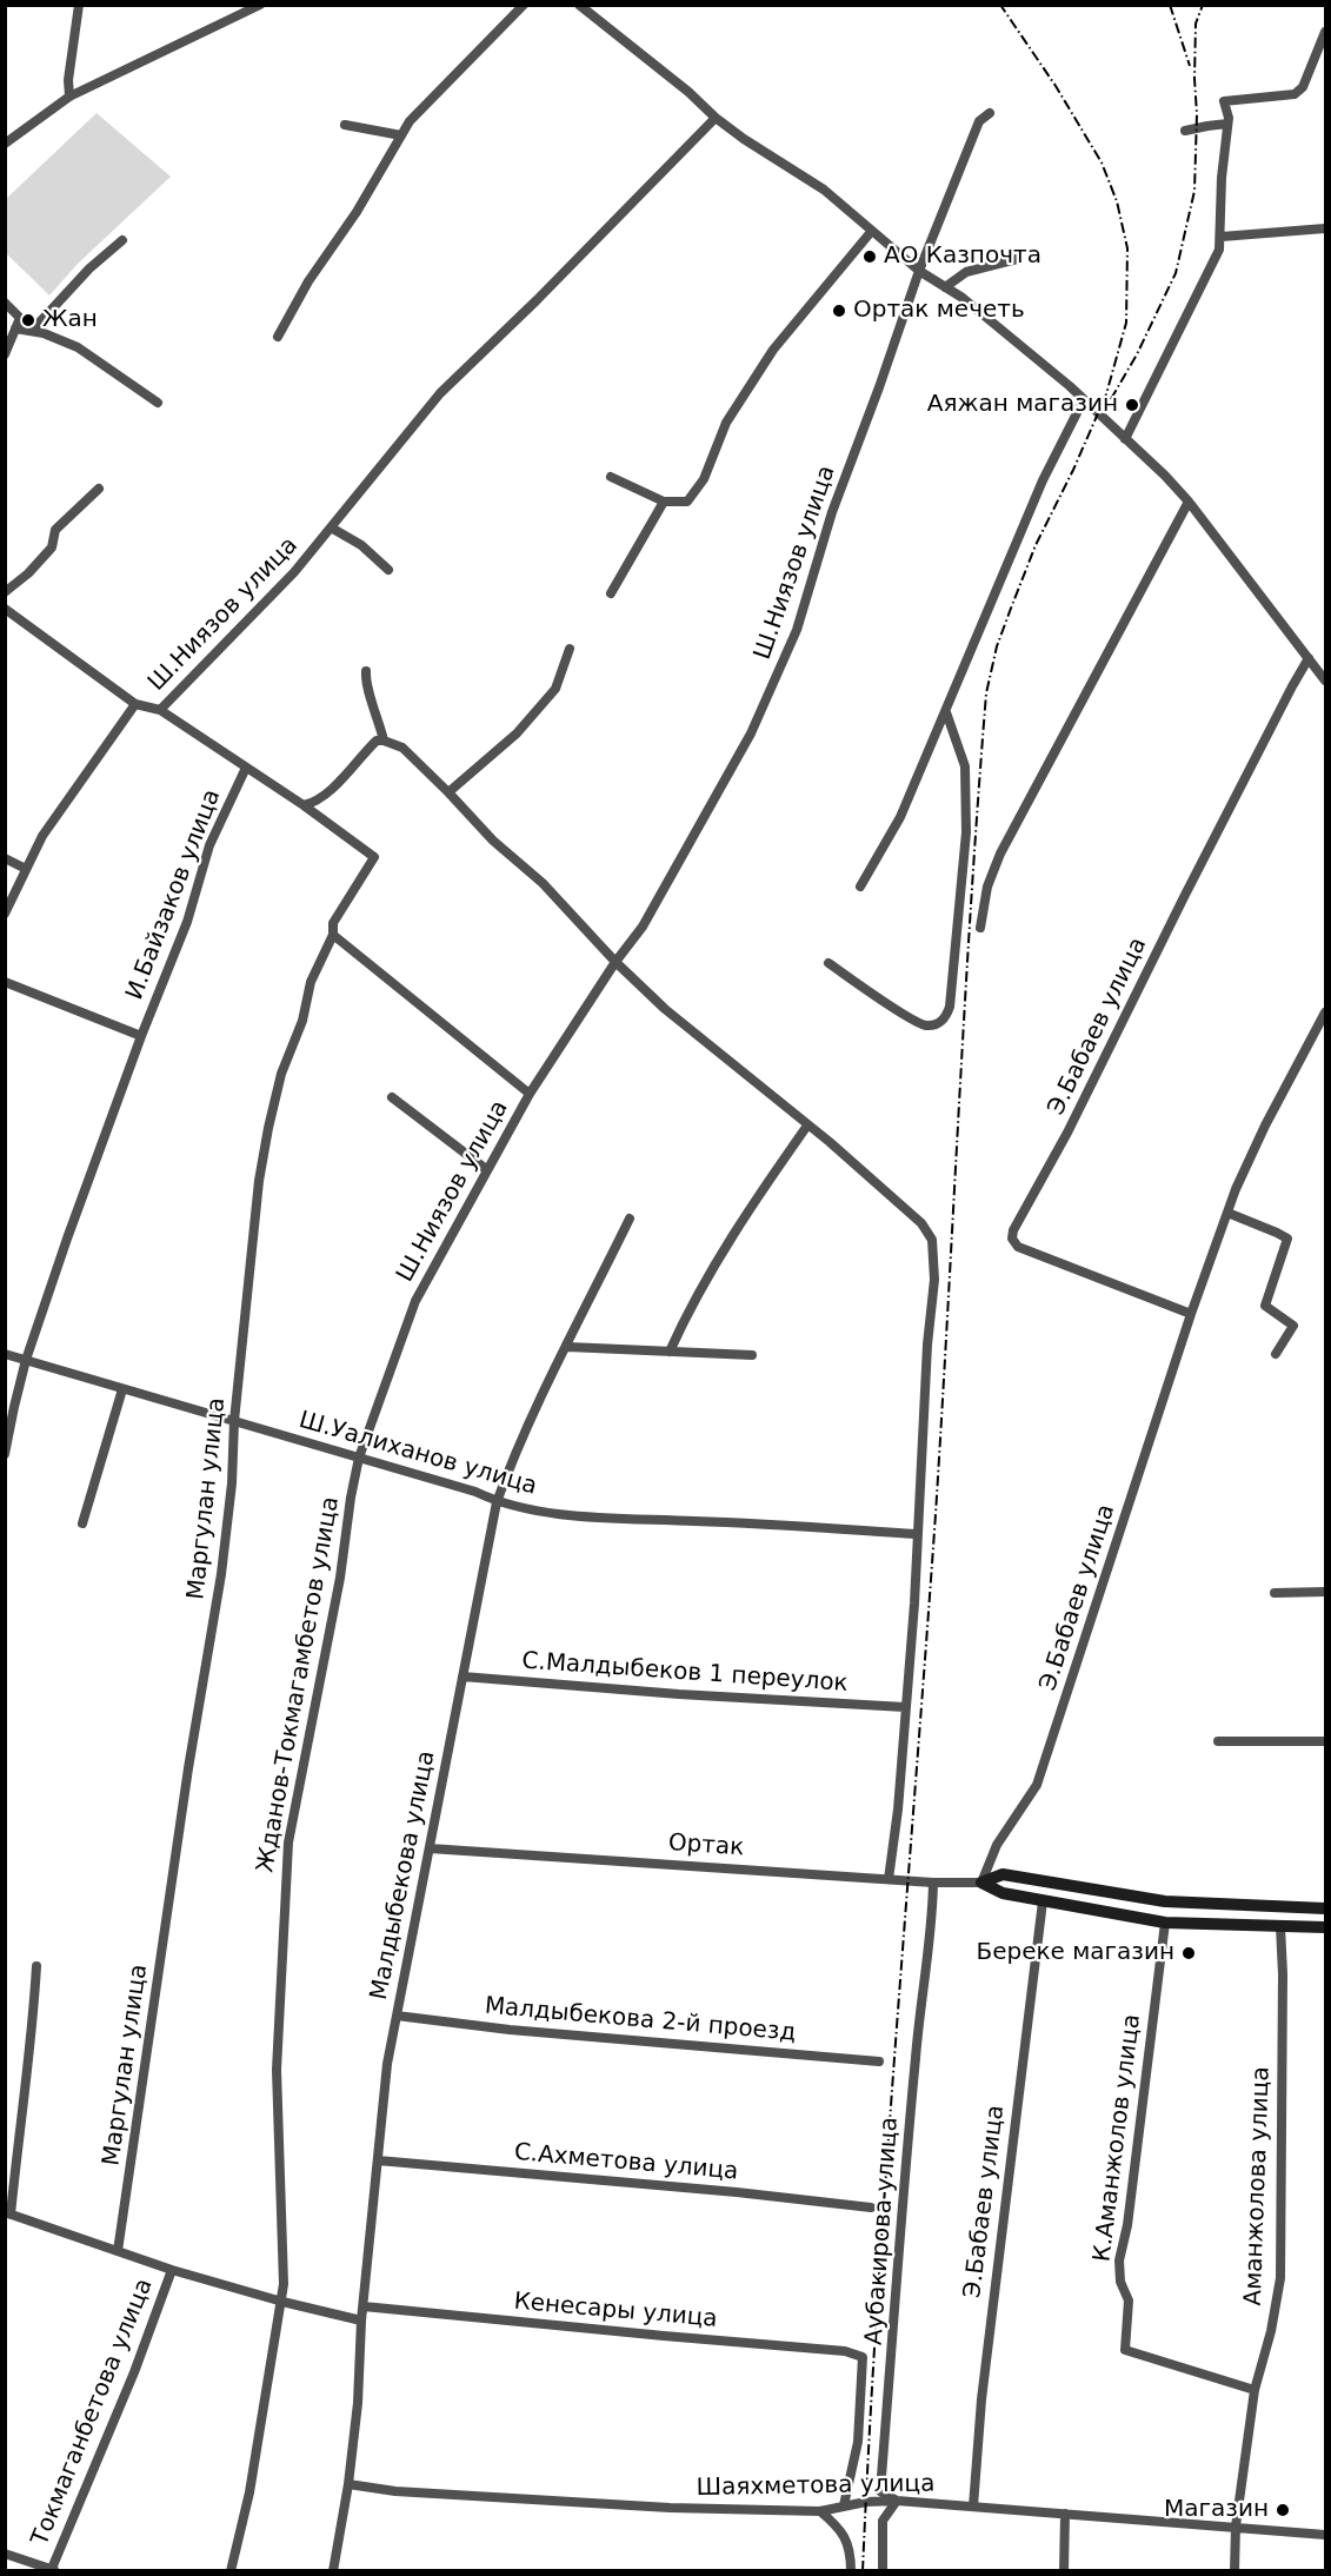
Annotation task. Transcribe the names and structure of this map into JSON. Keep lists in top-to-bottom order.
{
  "streets": {
    "street": [
      "Ш.Ниязов улица",
      "И.Байзаков улица",
      "Э.Бабаев улица",
      "Ш.Уалиханов улица",
      "Маргулан улица",
      "С.Малдыбеков 1 переулок",
      "Жданов-Токмагамбетов улица",
      "Ортак",
      "Малдыбекова улица",
      "Малдыбекова 2-й проезд",
      "К.Аманжолов улица",
      "С.Ахметова улица",
      "Аманжолова улица",
      "Аубакирова улица",
      "Кенесары улица",
      "Токмаганбетова улица",
      "Шаяхметова улица"
    ]
  },
  "crossings": [
    ["Ш.Ниязов улица", "И.Байзаков улица"],
    ["Ш.Ниязов улица", "Ш.Уалиханов улица"],
    ["Ш.Ниязов улица", "Маргулан улица"],
    ["Ш.Ниязов улица", "Жданов-Токмагамбетов улица"],
    ["И.Байзаков улица", "Ш.Уалиханов улица"],
    ["Э.Бабаев улица", "Ортак"],
    ["Э.Бабаев улица", "Шаяхметова улица"],
    ["Ш.Уалиханов улица", "Маргулан улица"],
    ["Ш.Уалиханов улица", "Жданов-Токмагамбетов улица"],
    ["Ш.Уалиханов улица", "Малдыбекова улица"],
    ["С.Малдыбеков 1 переулок", "Малдыбекова улица"],
    ["Ортак", "Малдыбекова улица"],
    ["Ортак", "К.Аманжолов улица"],
    ["Ортак", "Аманжолова улица"],
    ["Ортак", "Аубакирова улица"],
    ["Малдыбекова улица", "Малдыбекова 2-й проезд"],
    ["Малдыбекова улица", "С.Ахметова улица"],
    ["Малдыбекова улица", "Кенесары улица"],
    ["Малдыбекова улица", "Шаяхметова улица"],
    ["К.Аманжолов улица", "Аманжолова улица"],
    ["Аманжолова улица", "Шаяхметова улица"],
    ["Аубакирова улица", "Шаяхметова улица"],
    ["Кенесары улица", "Шаяхметова улица"]
  ],
  "places": [
    "АО Казпочта",
    "Ортак мечеть",
    "Жан",
    "Аяжан магазин",
    "Береке магазин",
    "Магазин"
  ]
}
